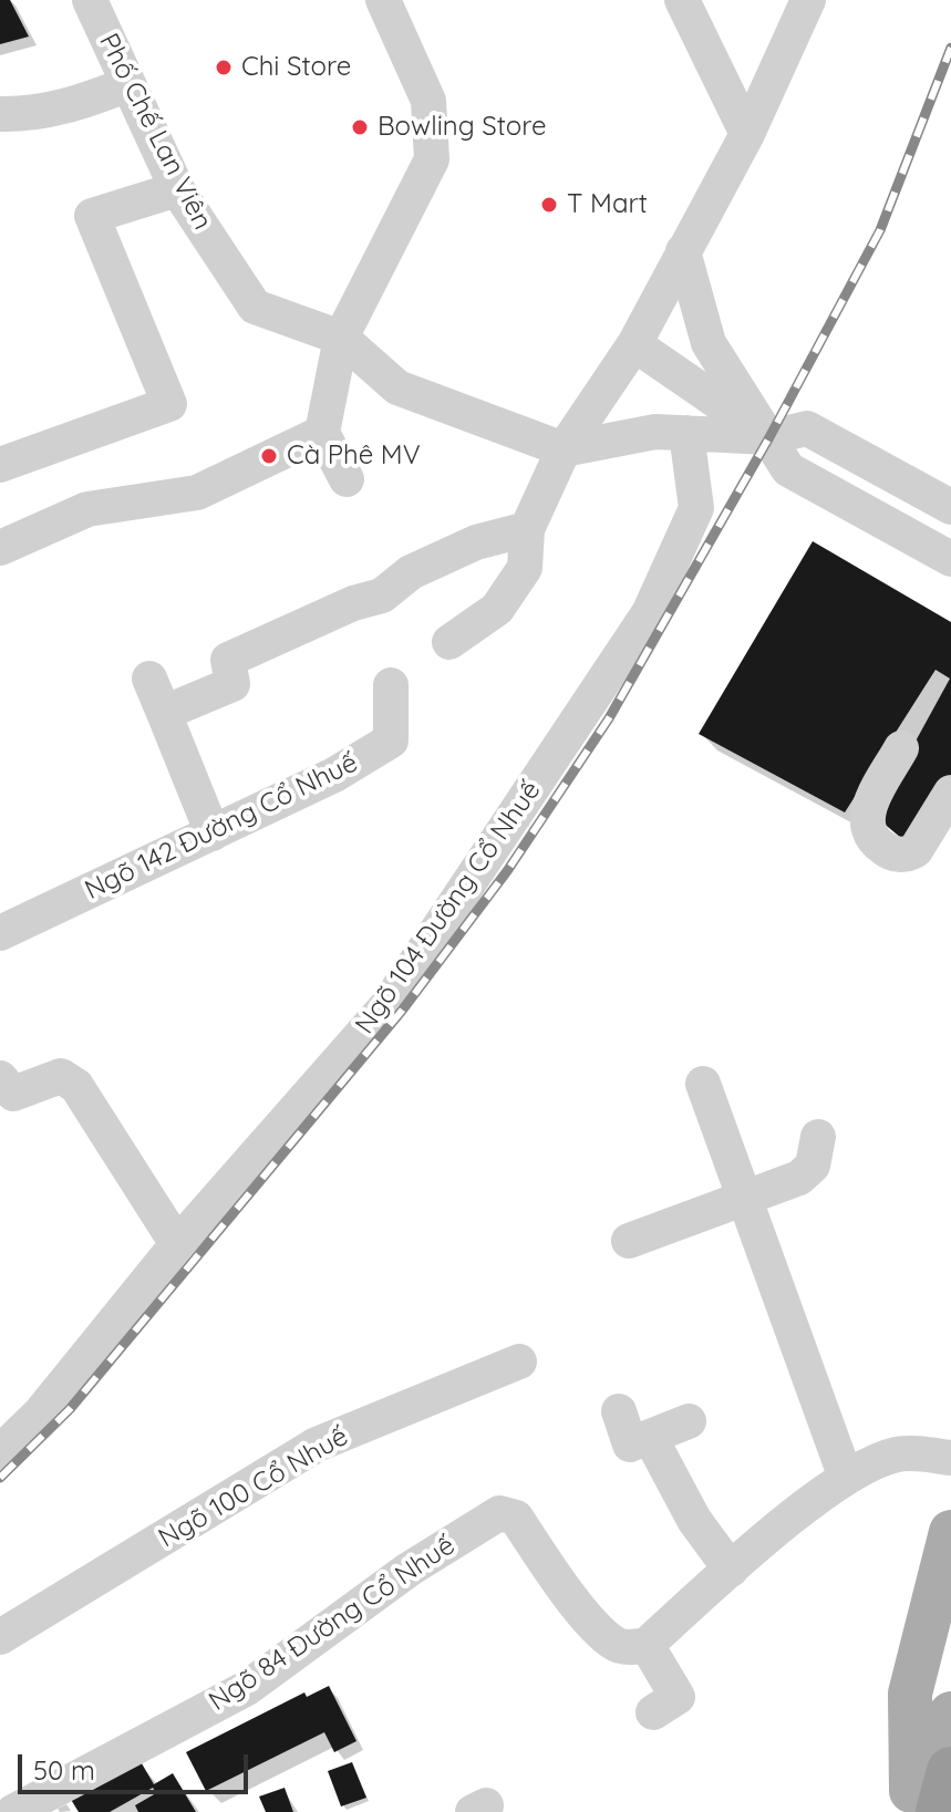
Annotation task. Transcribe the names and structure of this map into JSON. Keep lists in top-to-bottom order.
{
  "streets": {
    "street": [
      "Phố Chế Lan Viên",
      "Ngõ 142 Đường Cổ Nhuế",
      "Ngõ 104 Đường Cổ Nhuế",
      "Ngõ 100 Cổ Nhuế",
      "Ngõ 84 Đường Cổ Nhuế"
    ]
  },
  "places": [
    "Chi Store",
    "Bowling Store",
    "T Mart",
    "Cà Phê MV"
  ],
  "scale_bar": "50 m"
}
